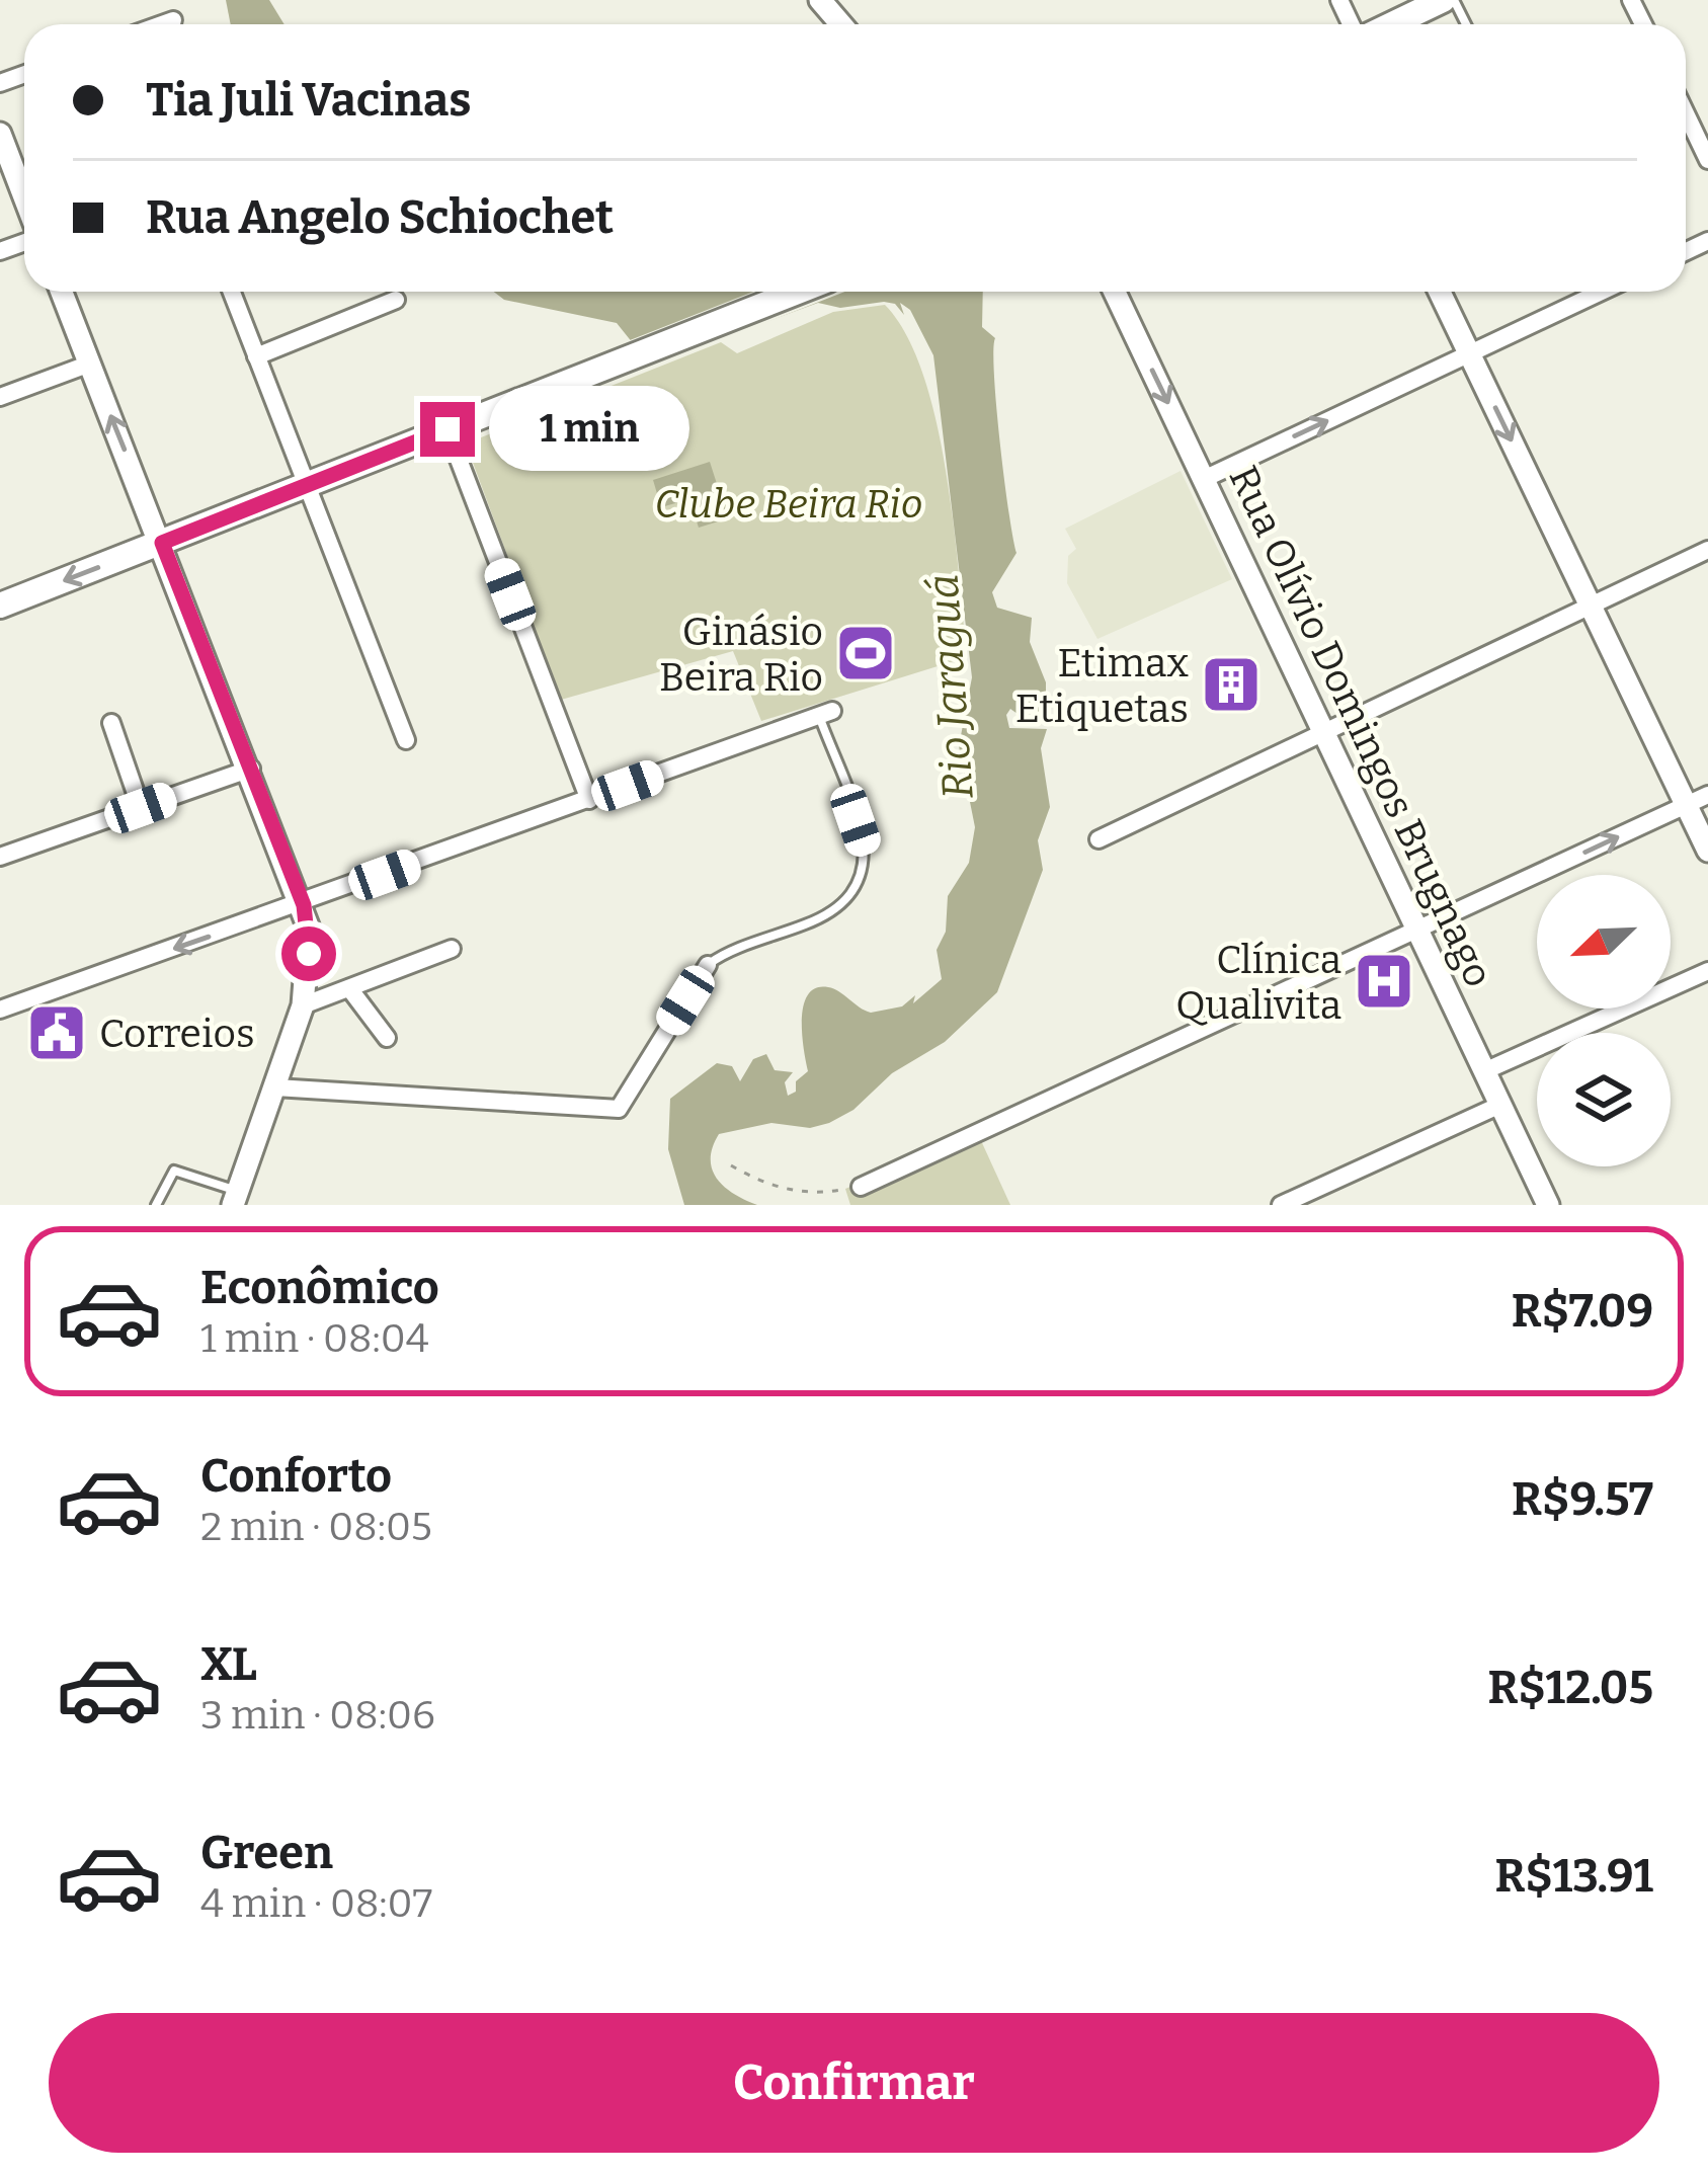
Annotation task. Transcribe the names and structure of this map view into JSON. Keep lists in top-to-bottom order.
{
  "streets": {
    "street": ["Rua Olívio Domingos Brugnago"]
  },
  "water": ["Rio Jaraguá"],
  "parks": ["Clube Beira Rio"],
  "places": {
    "sports": ["Ginásio Beira Rio"],
    "building": ["Etimax Etiquetas"],
    "hospital": ["Clínica Qualivita"],
    "public building": ["Correios"]
  },
  "north": "bottom left",
  "page": {
    "banner": ["Tia Juli Vacinas", "Rua Angelo Schiochet"],
    "bubble": "1 min",
    "list": [
      {
        "name": "Econômico",
        "note": "1 min · 08:04",
        "value": "R$7.09"
      },
      {
        "name": "Conforto",
        "note": "2 min · 08:05",
        "value": "R$9.57"
      },
      {
        "name": "XL",
        "note": "3 min · 08:06",
        "value": "R$12.05"
      },
      {
        "name": "Green",
        "note": "4 min · 08:07",
        "value": "R$13.91"
      }
    ],
    "buttons": "Confirmar"
  }
}
